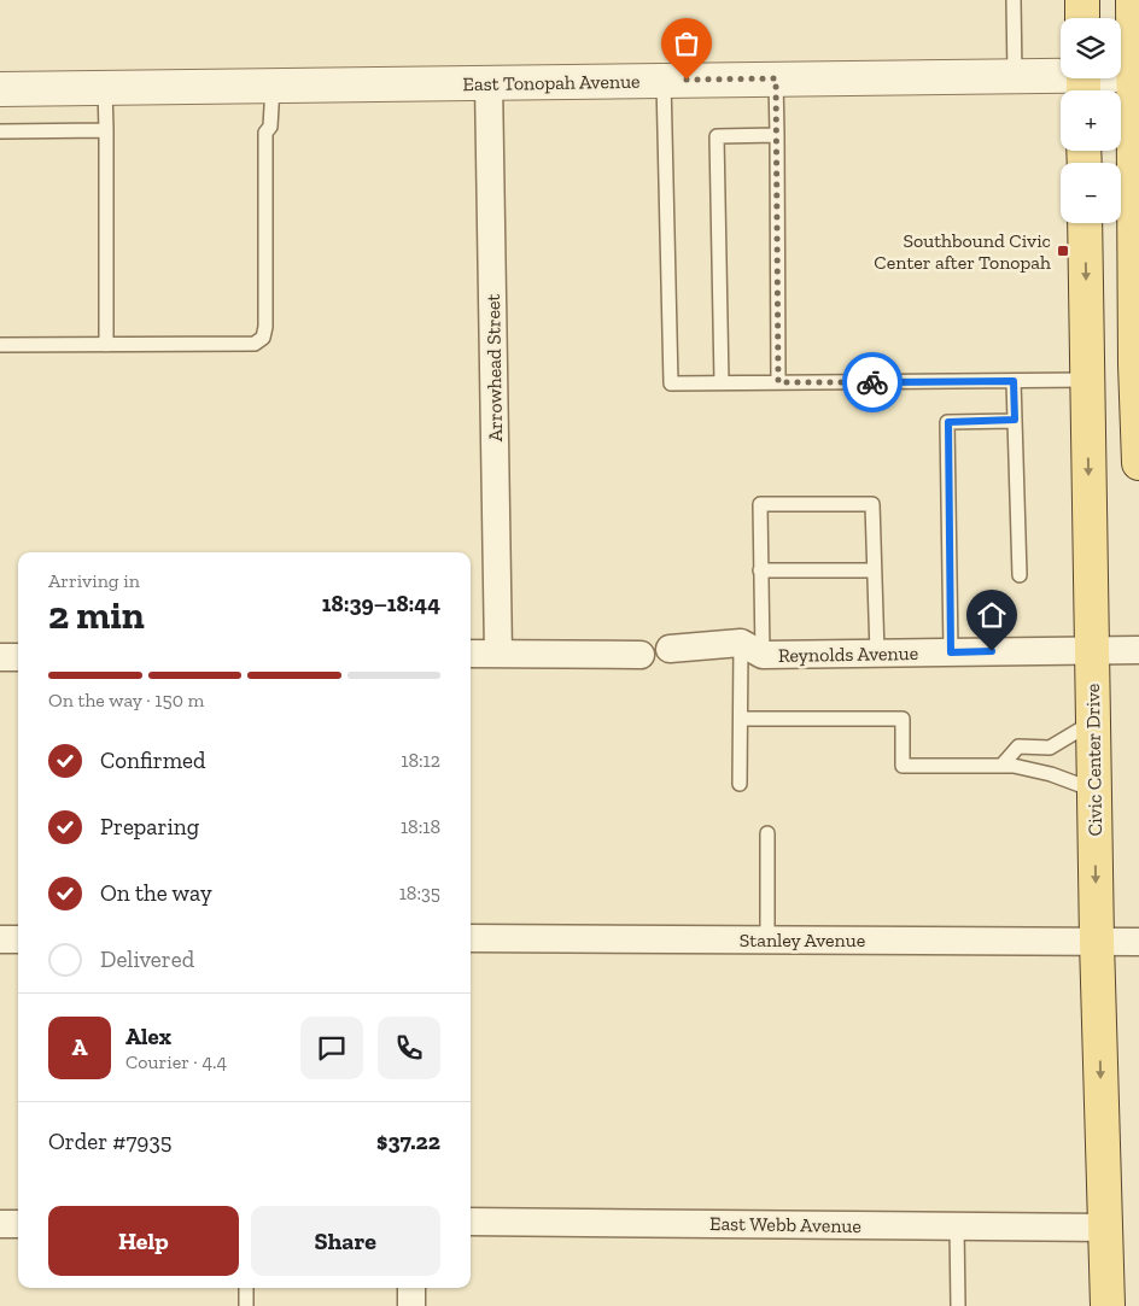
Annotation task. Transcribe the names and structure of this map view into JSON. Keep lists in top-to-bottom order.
{
  "streets": {
    "main road": ["Civic Center Drive"],
    "street": [
      "East Tonopah Avenue",
      "Arrowhead Street",
      "Reynolds Avenue",
      "Stanley Avenue",
      "East Webb Avenue"
    ]
  },
  "crossings": [
    ["East Tonopah Avenue", "Arrowhead Street"],
    ["Reynolds Avenue", "Civic Center Drive"],
    ["Civic Center Drive", "Stanley Avenue"],
    ["Civic Center Drive", "East Webb Avenue"]
  ],
  "one_way": ["Civic Center Drive"],
  "places": {
    "transit": ["Southbound Civic Center after Tonopah"]
  },
  "page": {
    "map_buttons": ["+", "−"],
    "heading": ["2 min", "Arriving in", "18:39–18:44"],
    "panel": [
      "Alex",
      "Courier · 4.4",
      "Order #7935",
      "$37.22"
    ],
    "bar": "On the way · 150 m",
    "list": [
      ["Confirmed", "18:12"],
      ["Preparing", "18:18"],
      ["On the way", "18:35"],
      "Delivered"
    ],
    "round": "A",
    "buttons": ["Help", "Share"]
  }
}
